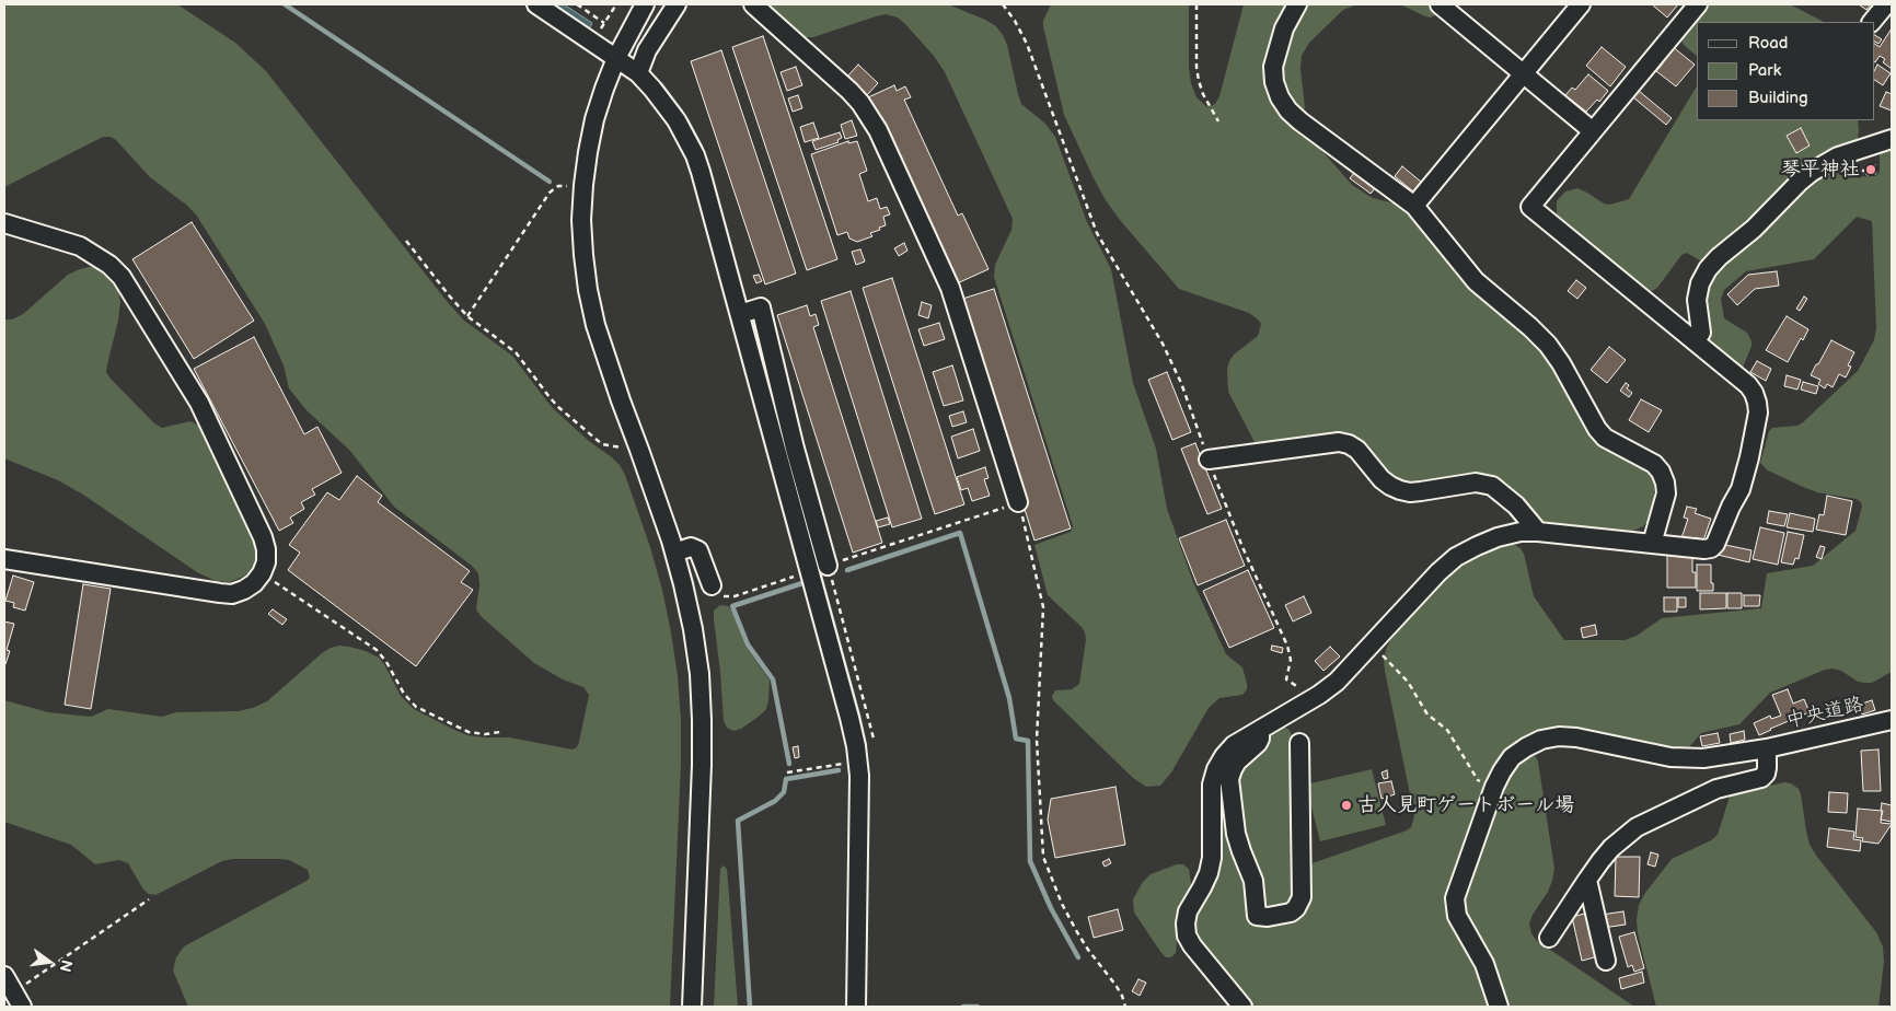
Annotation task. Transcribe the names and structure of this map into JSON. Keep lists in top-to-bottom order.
{
  "streets": {
    "street": ["中央道路"]
  },
  "places": ["琴平神社", "古人見町ゲートボール場"],
  "legend": ["Road", "Park", "Building"],
  "north": "right"
}
